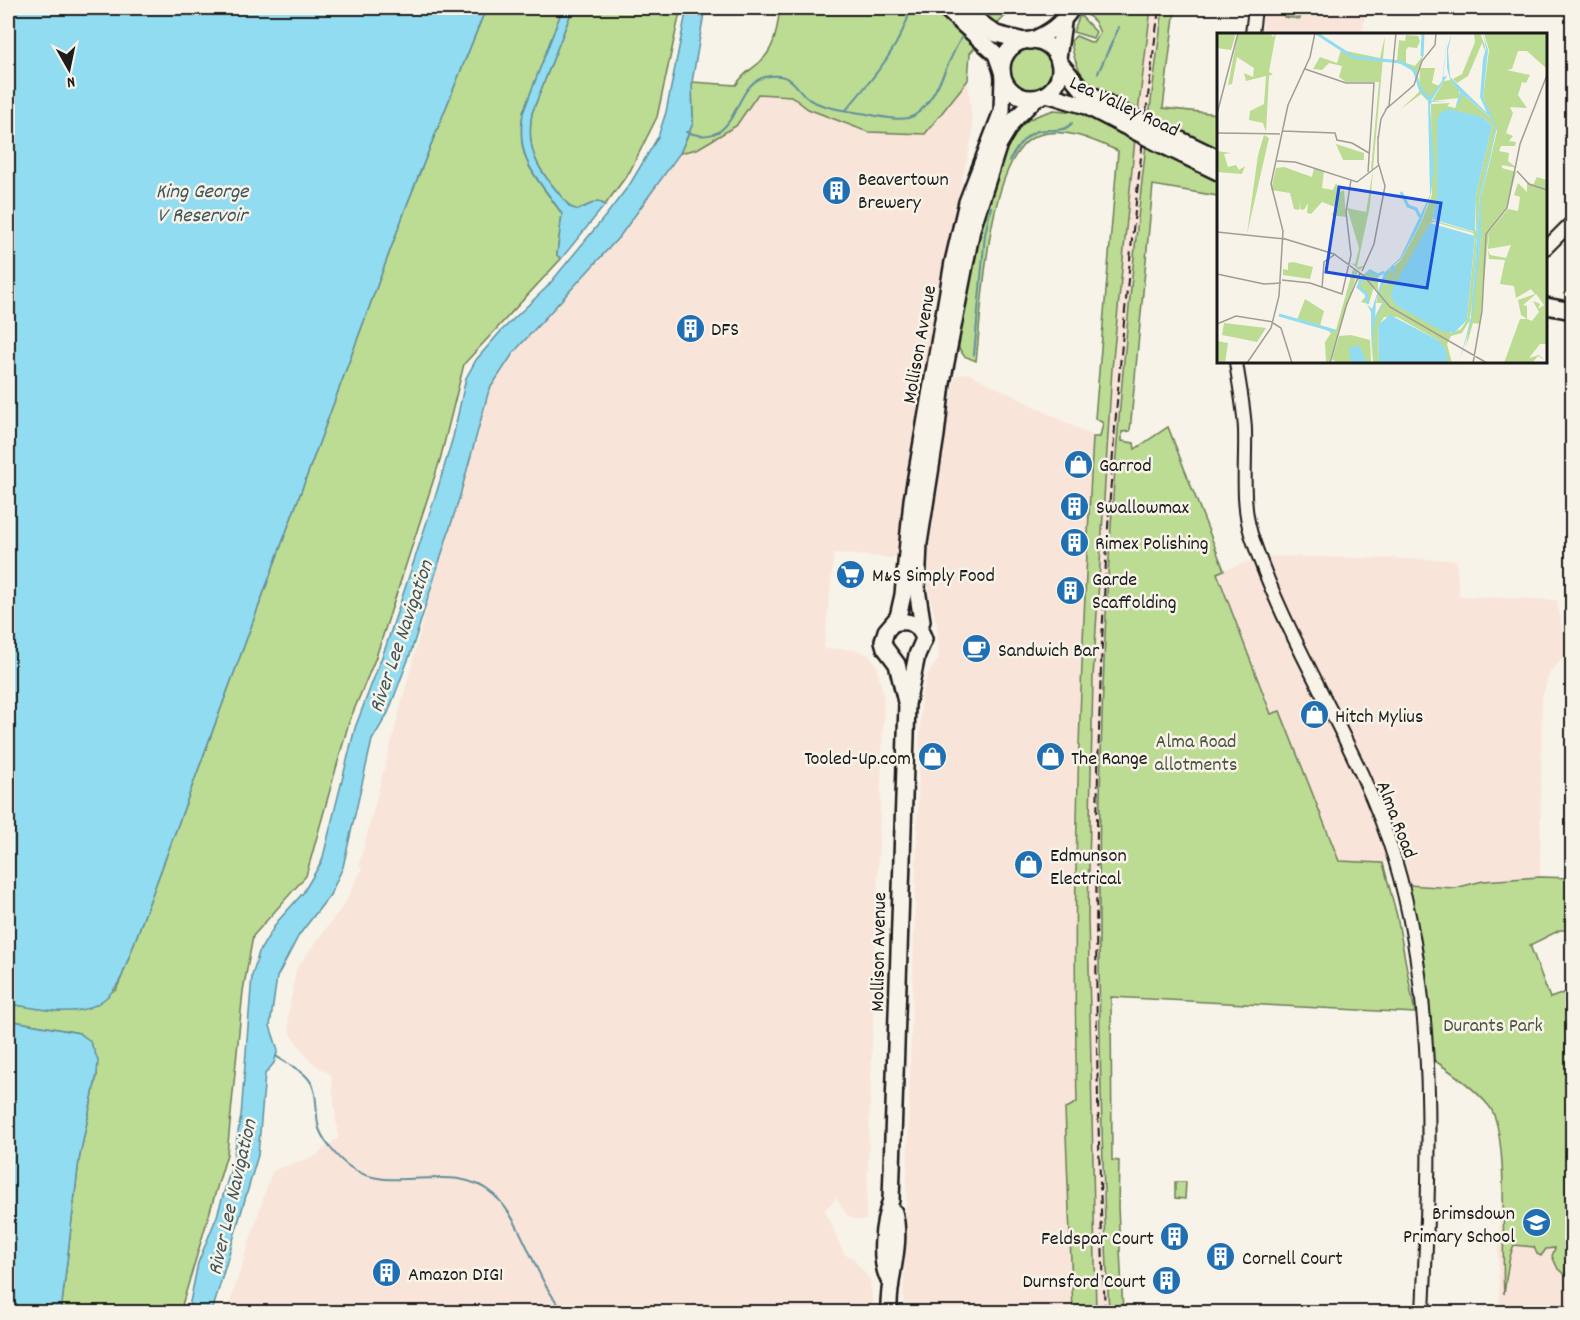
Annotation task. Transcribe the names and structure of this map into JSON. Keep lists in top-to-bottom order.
{
  "streets": {
    "main road": ["Lea Valley Road", "Mollison Avenue"],
    "street": ["Alma Road"]
  },
  "crossings": [
    ["Lea Valley Road", "Mollison Avenue"]
  ],
  "water": ["King George V Reservoir", "River Lee Navigation"],
  "parks": ["Alma Road allotments", "Durants Park"],
  "places": {
    "building": [
      "Beavertown Brewery",
      "DFS",
      "Swallowmax",
      "Rimex Polishing",
      "Garde Scaffolding",
      "Feldspar Court",
      "Cornell Court",
      "Amazon DIG1",
      "Durnsford Court"
    ],
    "shop": [
      "Garrod",
      "Hitch Mylius",
      "Tooled-Up.com",
      "The Range",
      "Edmunson Electrical"
    ],
    "supermarket": ["M&S Simply Food"],
    "cafe": ["Sandwich Bar"],
    "school or university": ["Brimsdown Primary School"]
  },
  "north": "bottom"
}
